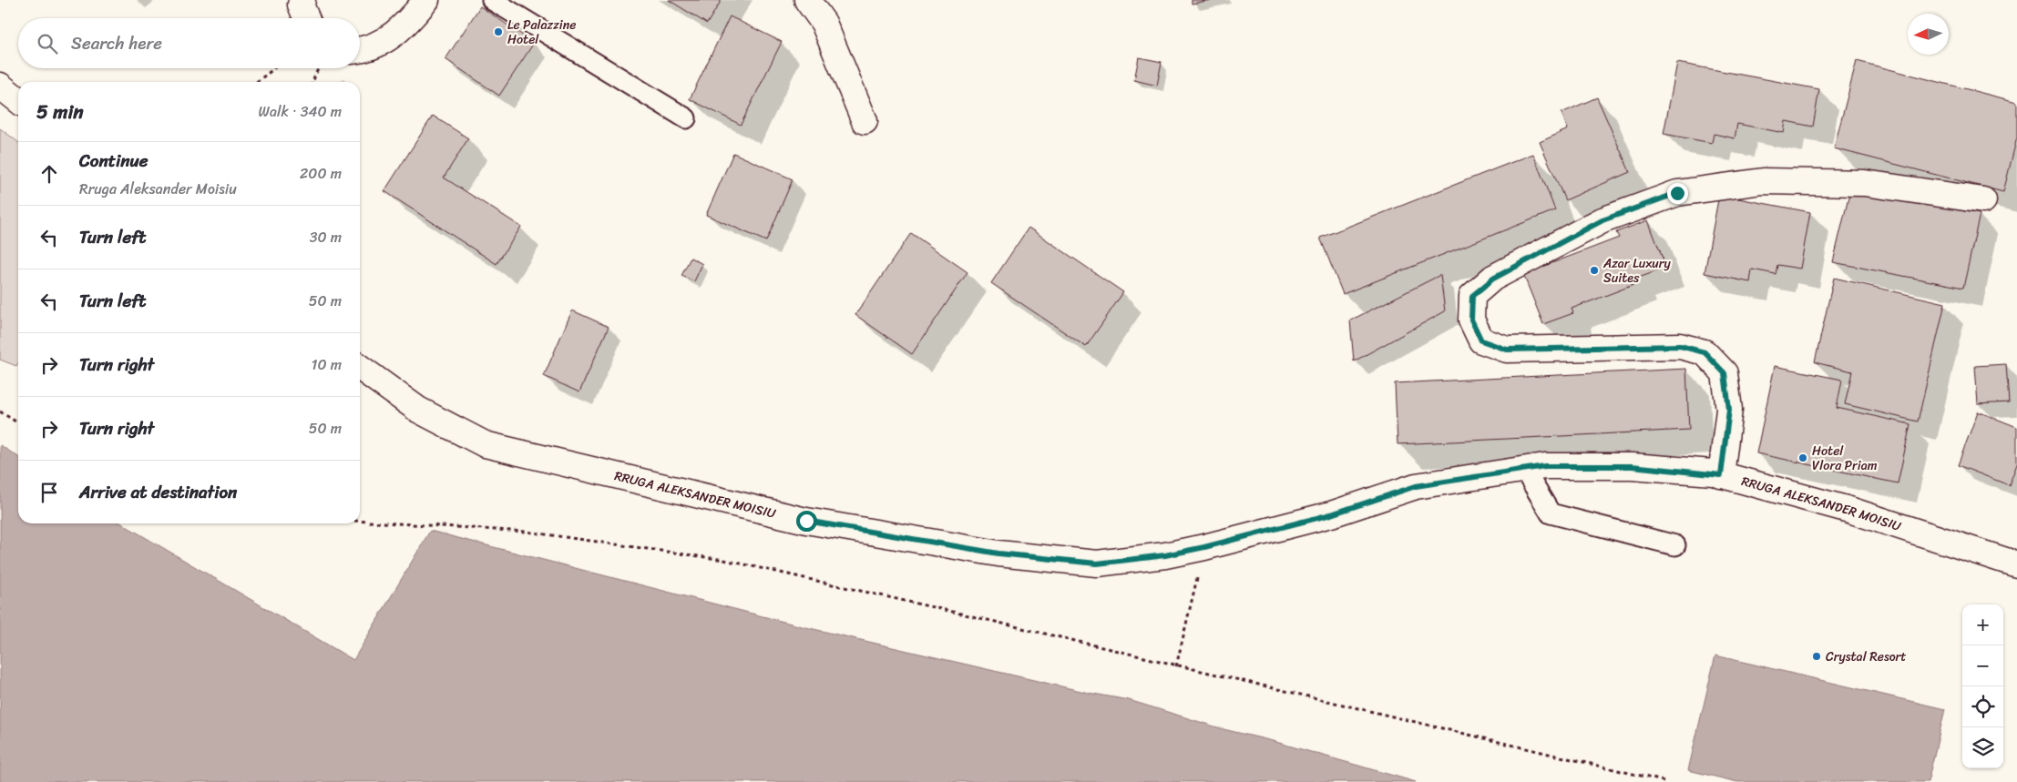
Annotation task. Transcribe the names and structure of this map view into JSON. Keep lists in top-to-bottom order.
{
  "streets": {
    "main road": ["RRUGA ALEKSANDER MOISIU"]
  },
  "places": [
    "Le Palazzine Hotel",
    "Azar Luxury Suites",
    "Hotel Vlora Priam",
    "Crystal Resort"
  ],
  "north": "left",
  "page": {
    "search": "Search here",
    "heading": ["5 min", "Walk · 340 m"],
    "list": [
      ["Continue", "Rruga Aleksander Moisiu", "200 m"],
      ["Turn left", "30 m"],
      ["Turn left", "50 m"],
      ["Turn right", "10 m"],
      ["Turn right", "50 m"],
      "Arrive at destination"
    ],
    "map_buttons": ["+", "−"]
  }
}
